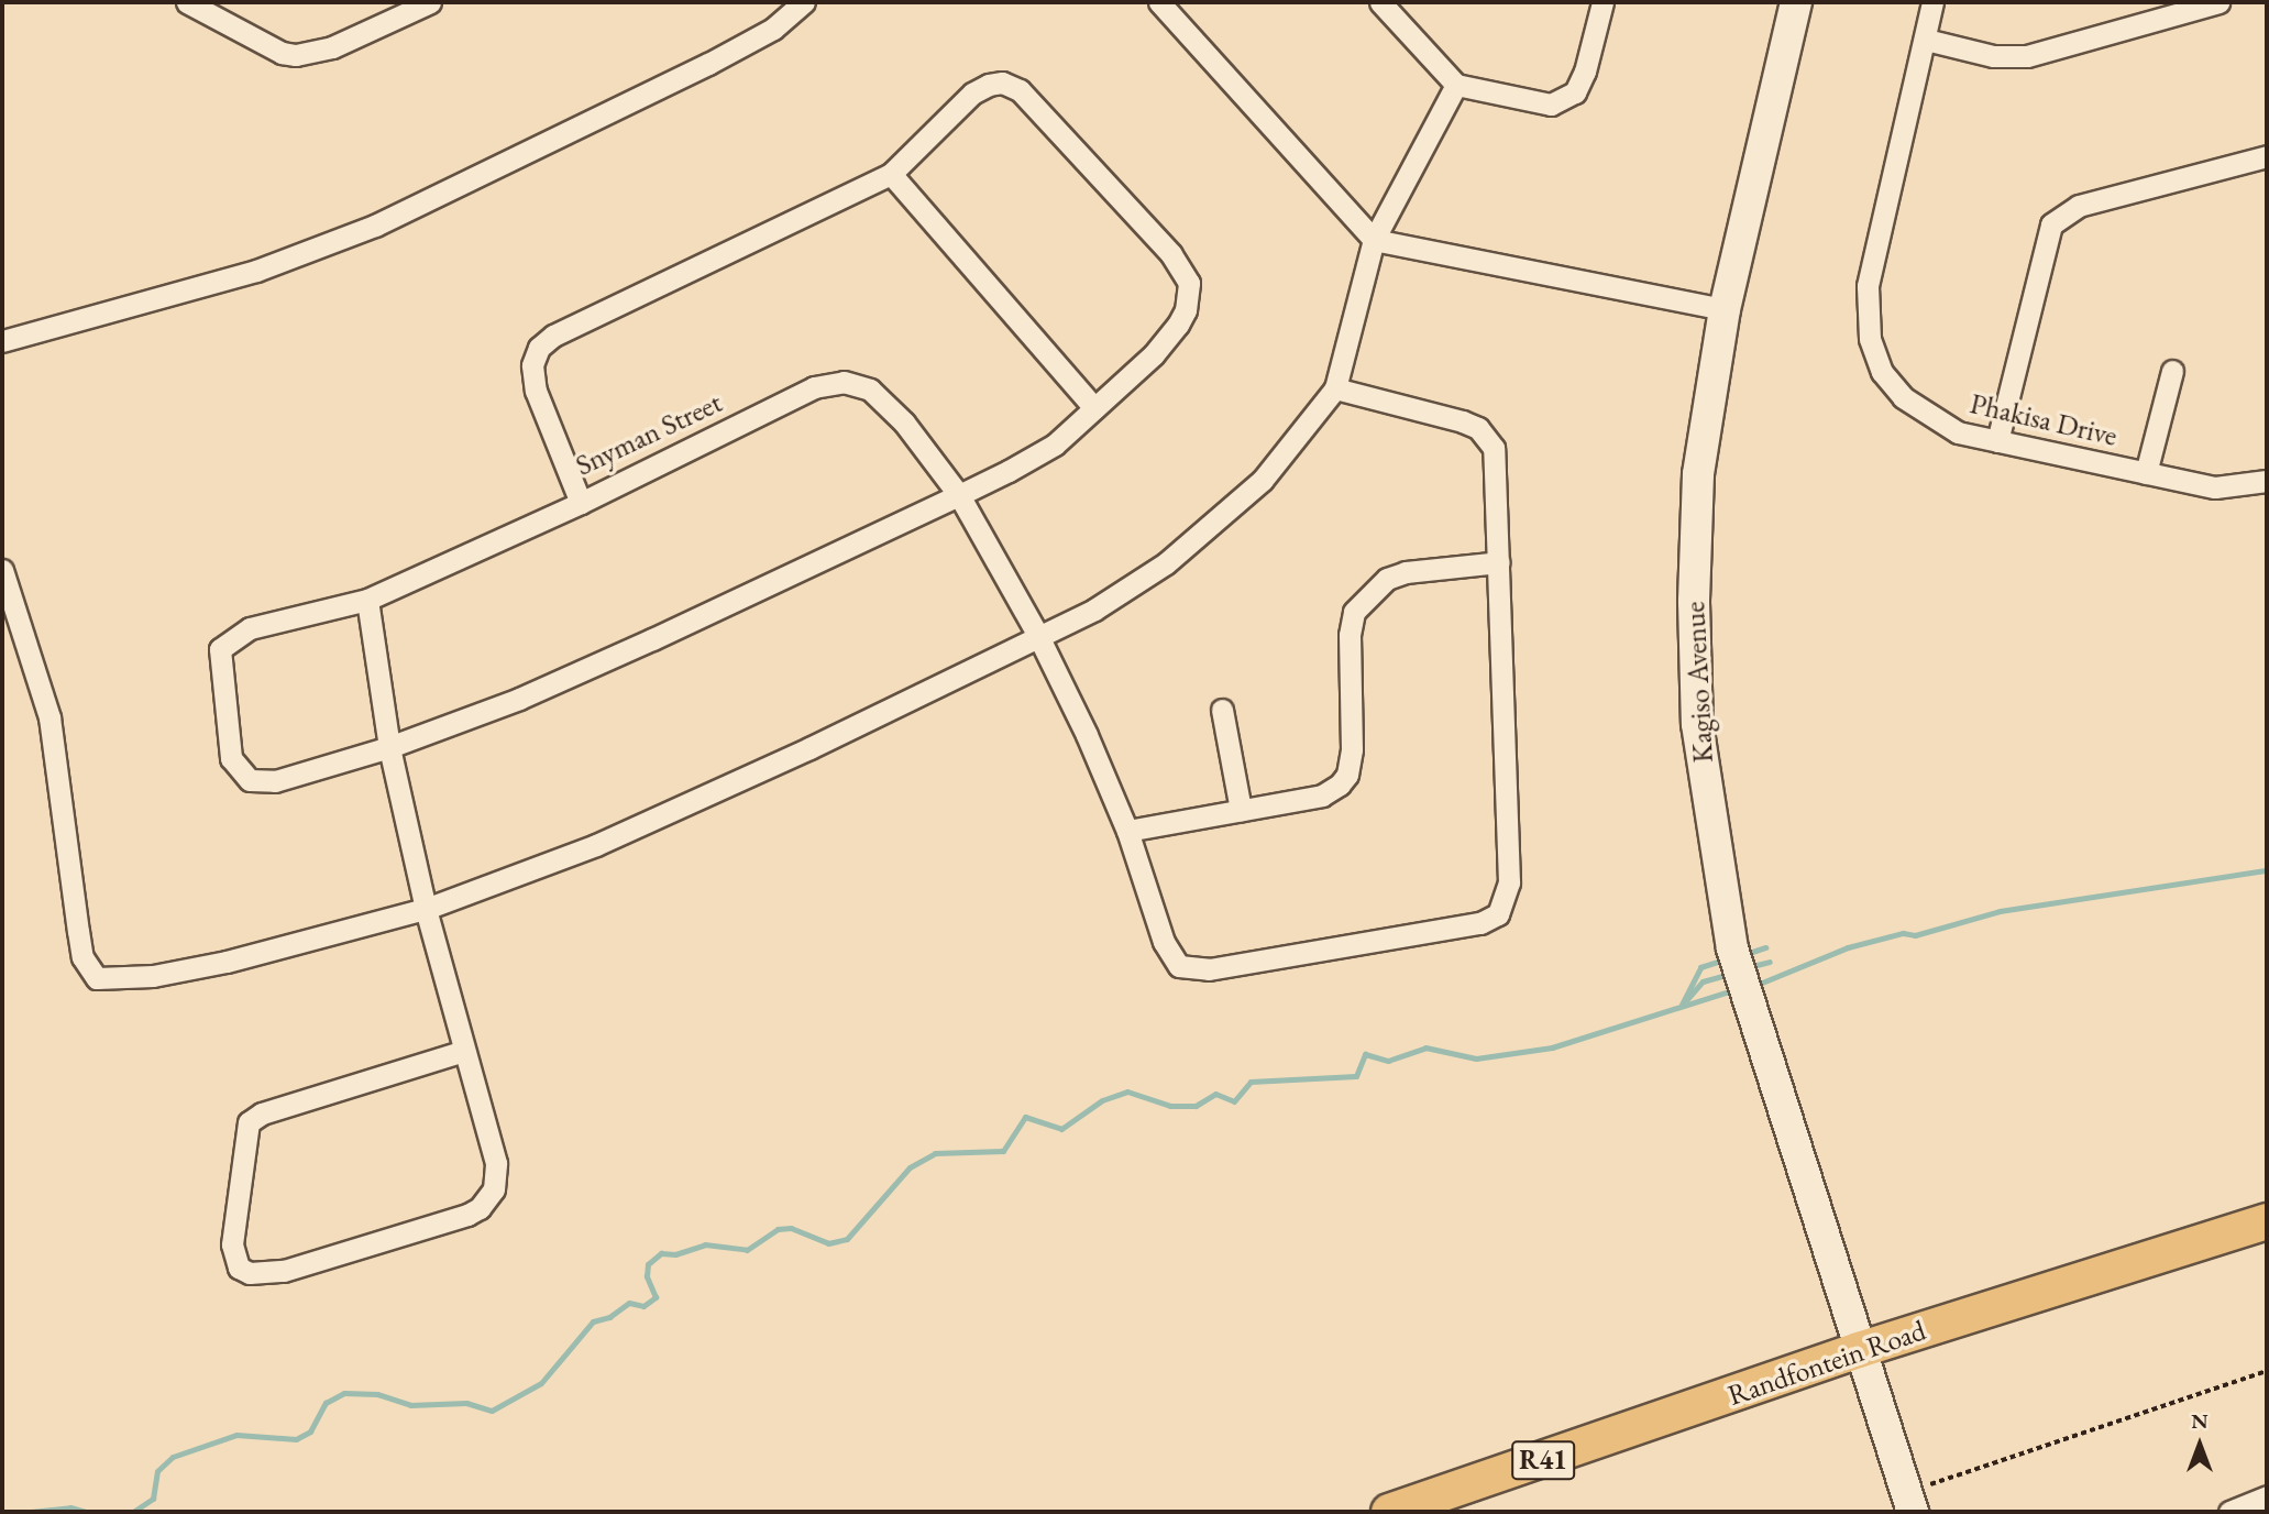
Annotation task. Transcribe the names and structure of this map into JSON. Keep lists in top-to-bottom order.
{
  "streets": {
    "main road": ["Randfontein Road", "R41"],
    "street": ["Phakisa Drive", "Snyman Street", "Kagiso Avenue"]
  },
  "crossings": [
    ["Kagiso Avenue", "Randfontein Road"]
  ],
  "north": "top"
}
